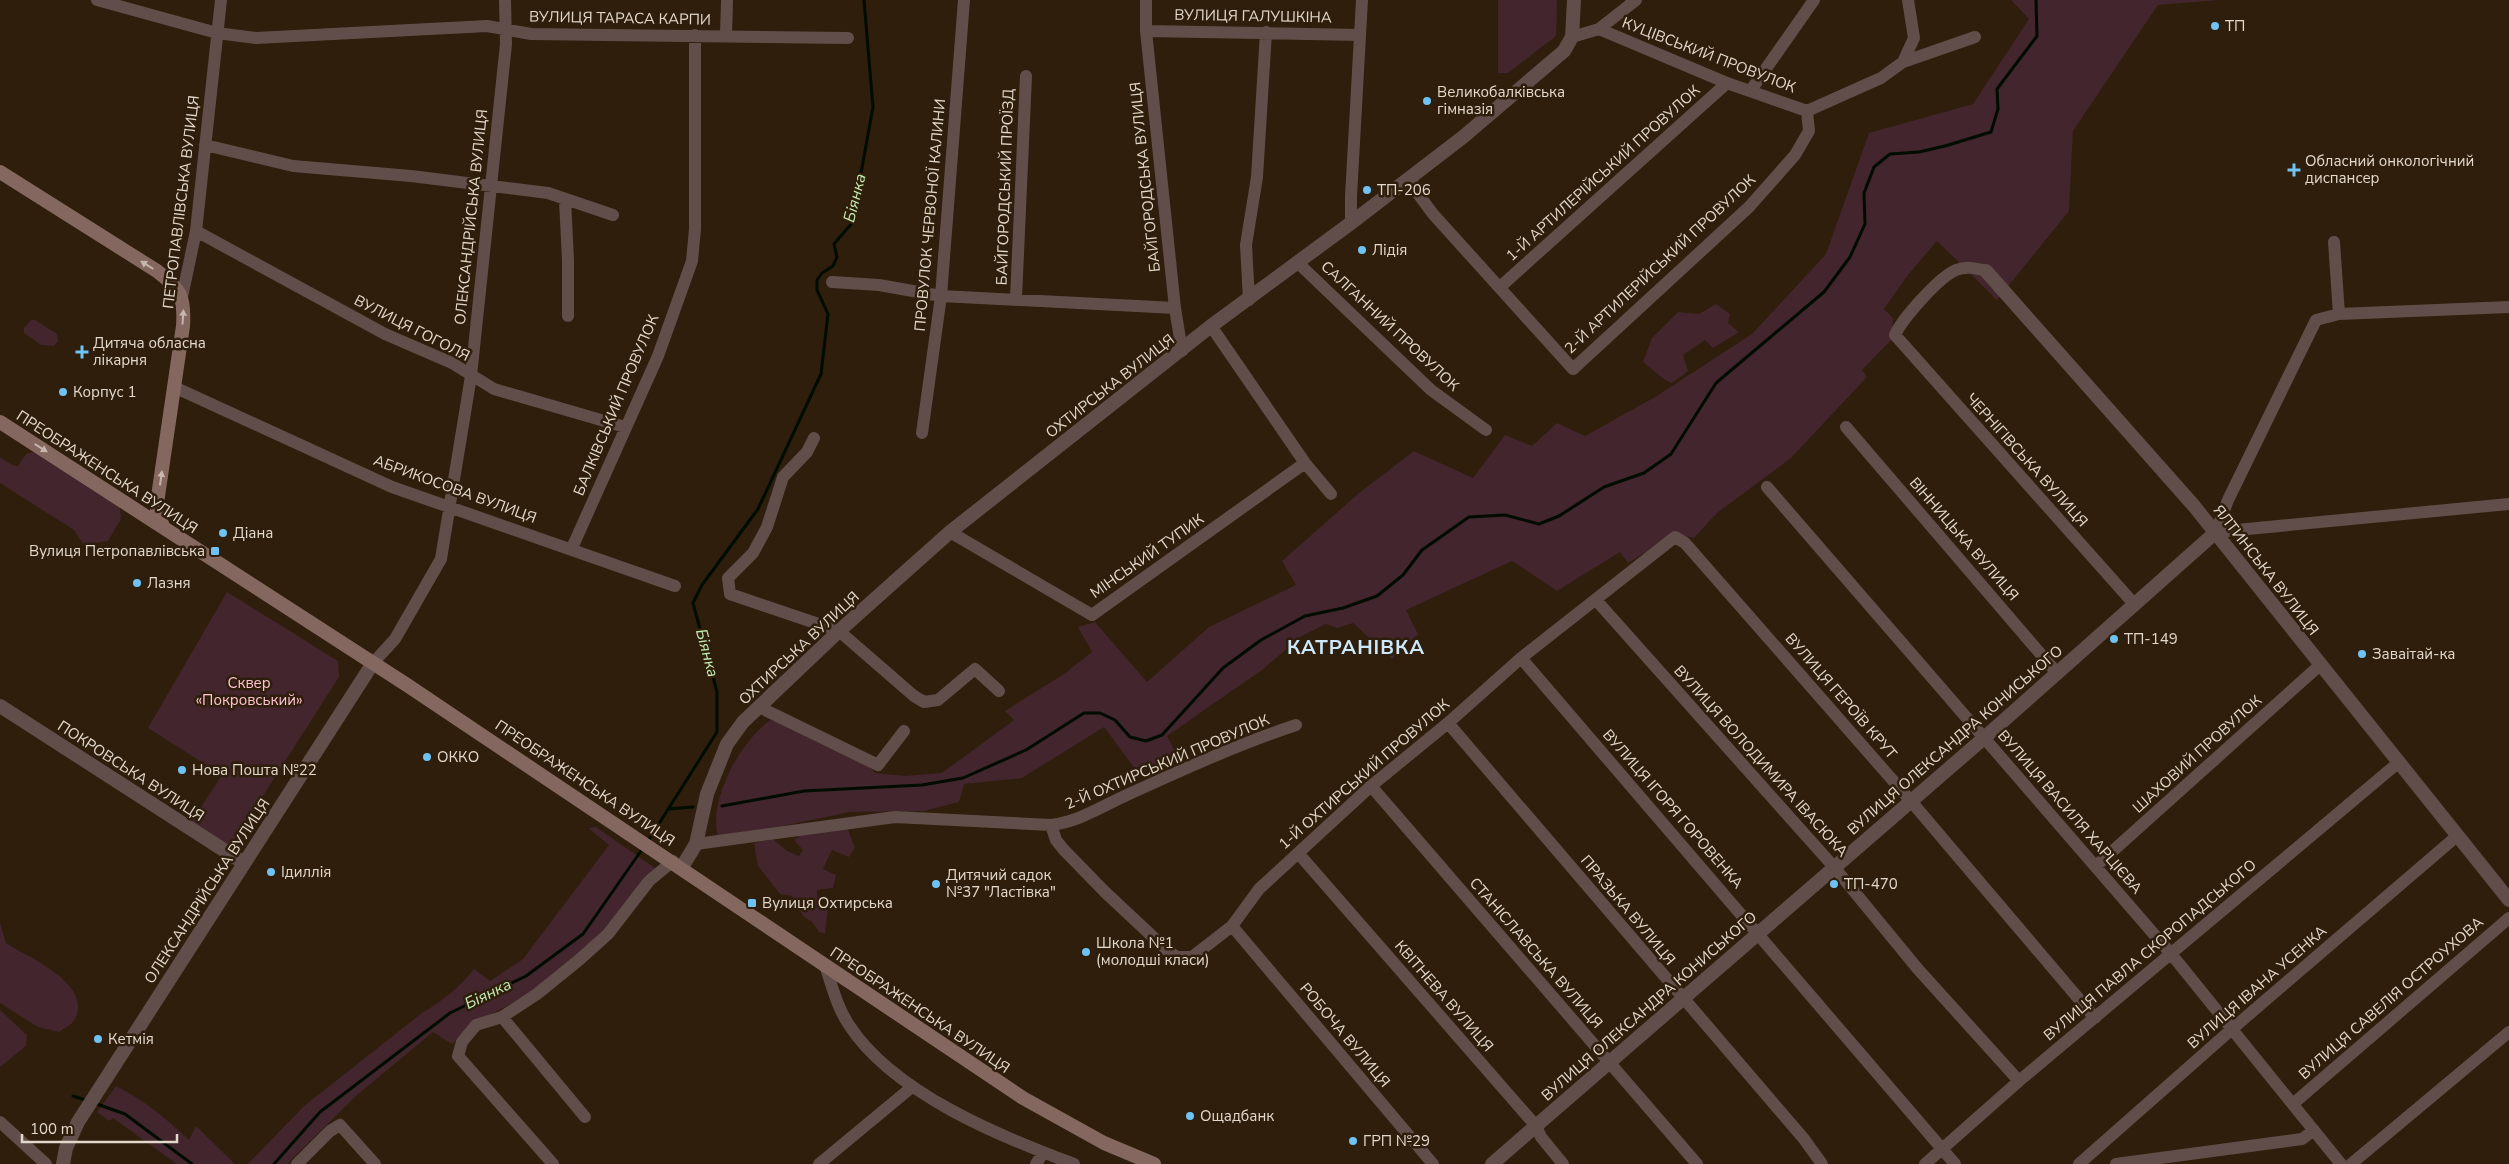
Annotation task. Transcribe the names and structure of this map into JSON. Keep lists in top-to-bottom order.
{
  "streets": {
    "main road": ["ПЕТРОПАВЛІВСЬКА ВУЛИЦЯ", "ПРЕОБРАЖЕНСЬКА ВУЛИЦЯ"],
    "street": [
      "ВУЛИЦЯ ГАЛУШКІНА",
      "ВУЛИЦЯ ТАРАСА КАРПИ",
      "КУЦІВСЬКИЙ ПРОВУЛОК",
      "1-Й АРТИЛЕРІЙСЬКИЙ ПРОВУЛОК",
      "БАЙГОРОДСЬКА ВУЛИЦЯ",
      "БАЙГОРОДСЬКИЙ ПРОЇЗД",
      "ПРОВУЛОК ЧЕРВОНОЇ КАЛИНИ",
      "ОЛЕКСАНДРІЙСЬКА ВУЛИЦЯ",
      "2-Й АРТИЛЕРІЙСЬКИЙ ПРОВУЛОК",
      "САЛГАННИЙ ПРОВУЛОК",
      "ВУЛИЦЯ ГОГОЛЯ",
      "ОХТИРСЬКА ВУЛИЦЯ",
      "БАЛКІВСЬКИЙ ПРОВУЛОК",
      "ЧЕРНІГІВСЬКА ВУЛИЦЯ",
      "АБРИКОСОВА ВУЛИЦЯ",
      "ВІННИЦЬКА ВУЛИЦЯ",
      "МІНСЬКИЙ ТУПИК",
      "ЯЛТИНСЬКА ВУЛИЦЯ",
      "ВУЛИЦЯ ГЕРОЇВ КРУТ",
      "ВУЛИЦЯ ОЛЕКСАНДРА КОНИСЬКОГО",
      "ШАХОВИЙ ПРОВУЛОК",
      "ВУЛИЦЯ ВОЛОДИМИРА ІВАСЮКА",
      "2-Й ОХТИРСЬКИЙ ПРОВУЛОК",
      "ПОКРОВСЬКА ВУЛИЦЯ",
      "1-Й ОХТИРСЬКИЙ ПРОВУЛОК",
      "ВУЛИЦЯ ІГОРЯ ГОРОВЕНКА",
      "ВУЛИЦЯ ВАСИЛЯ ХАРЦІЄВА",
      "ПРАЗЬКА ВУЛИЦЯ",
      "ВУЛИЦЯ ПАВЛА СКОРОПАДСЬКОГО",
      "СТАНІСЛАВСЬКА ВУЛИЦЯ",
      "ВУЛИЦЯ ІВАНА УСЕНКА",
      "КВІТНЕВА ВУЛИЦЯ",
      "ВУЛИЦЯ САВЕЛІЯ ОСТРОУХОВА",
      "РОБОЧА ВУЛИЦЯ"
    ]
  },
  "crossings": [
    ["ВУЛИЦЯ ГАЛУШКІНА", "БАЙГОРОДСЬКА ВУЛИЦЯ"],
    ["ВУЛИЦЯ ТАРАСА КАРПИ", "ПЕТРОПАВЛІВСЬКА ВУЛИЦЯ"],
    ["ВУЛИЦЯ ТАРАСА КАРПИ", "ОЛЕКСАНДРІЙСЬКА ВУЛИЦЯ"],
    ["ВУЛИЦЯ ТАРАСА КАРПИ", "БАЛКІВСЬКИЙ ПРОВУЛОК"],
    ["КУЦІВСЬКИЙ ПРОВУЛОК", "1-Й АРТИЛЕРІЙСЬКИЙ ПРОВУЛОК"],
    ["КУЦІВСЬКИЙ ПРОВУЛОК", "2-Й АРТИЛЕРІЙСЬКИЙ ПРОВУЛОК"],
    ["1-Й АРТИЛЕРІЙСЬКИЙ ПРОВУЛОК", "2-Й АРТИЛЕРІЙСЬКИЙ ПРОВУЛОК"],
    ["БАЙГОРОДСЬКА ВУЛИЦЯ", "ОХТИРСЬКА ВУЛИЦЯ"],
    ["ПЕТРОПАВЛІВСЬКА ВУЛИЦЯ", "ВУЛИЦЯ ГОГОЛЯ"],
    ["ПЕТРОПАВЛІВСЬКА ВУЛИЦЯ", "ПРЕОБРАЖЕНСЬКА ВУЛИЦЯ"],
    ["ПЕТРОПАВЛІВСЬКА ВУЛИЦЯ", "АБРИКОСОВА ВУЛИЦЯ"],
    ["ОЛЕКСАНДРІЙСЬКА ВУЛИЦЯ", "ВУЛИЦЯ ГОГОЛЯ"],
    ["ОЛЕКСАНДРІЙСЬКА ВУЛИЦЯ", "ПРЕОБРАЖЕНСЬКА ВУЛИЦЯ"],
    ["ОЛЕКСАНДРІЙСЬКА ВУЛИЦЯ", "АБРИКОСОВА ВУЛИЦЯ"],
    ["ОЛЕКСАНДРІЙСЬКА ВУЛИЦЯ", "ПОКРОВСЬКА ВУЛИЦЯ"],
    ["САЛГАННИЙ ПРОВУЛОК", "ОХТИРСЬКА ВУЛИЦЯ"],
    ["ВУЛИЦЯ ГОГОЛЯ", "БАЛКІВСЬКИЙ ПРОВУЛОК"],
    ["ОХТИРСЬКА ВУЛИЦЯ", "ПРЕОБРАЖЕНСЬКА ВУЛИЦЯ"],
    ["ОХТИРСЬКА ВУЛИЦЯ", "МІНСЬКИЙ ТУПИК"],
    ["ОХТИРСЬКА ВУЛИЦЯ", "2-Й ОХТИРСЬКИЙ ПРОВУЛОК"],
    ["БАЛКІВСЬКИЙ ПРОВУЛОК", "АБРИКОСОВА ВУЛИЦЯ"],
    ["ЧЕРНІГІВСЬКА ВУЛИЦЯ", "ЯЛТИНСЬКА ВУЛИЦЯ"],
    ["ЧЕРНІГІВСЬКА ВУЛИЦЯ", "ВУЛИЦЯ ОЛЕКСАНДРА КОНИСЬКОГО"],
    ["ВІННИЦЬКА ВУЛИЦЯ", "ВУЛИЦЯ ОЛЕКСАНДРА КОНИСЬКОГО"],
    ["ЯЛТИНСЬКА ВУЛИЦЯ", "ВУЛИЦЯ ОЛЕКСАНДРА КОНИСЬКОГО"],
    ["ЯЛТИНСЬКА ВУЛИЦЯ", "ШАХОВИЙ ПРОВУЛОК"],
    ["ЯЛТИНСЬКА ВУЛИЦЯ", "ВУЛИЦЯ ПАВЛА СКОРОПАДСЬКОГО"],
    ["ЯЛТИНСЬКА ВУЛИЦЯ", "ВУЛИЦЯ ІВАНА УСЕНКА"],
    ["ВУЛИЦЯ ГЕРОЇВ КРУТ", "ВУЛИЦЯ ОЛЕКСАНДРА КОНИСЬКОГО"],
    ["ВУЛИЦЯ ГЕРОЇВ КРУТ", "1-Й ОХТИРСЬКИЙ ПРОВУЛОК"],
    ["ВУЛИЦЯ ГЕРОЇВ КРУТ", "ВУЛИЦЯ ПАВЛА СКОРОПАДСЬКОГО"],
    ["ВУЛИЦЯ ОЛЕКСАНДРА КОНИСЬКОГО", "ВУЛИЦЯ ВОЛОДИМИРА ІВАСЮКА"],
    ["ВУЛИЦЯ ОЛЕКСАНДРА КОНИСЬКОГО", "ВУЛИЦЯ ІГОРЯ ГОРОВЕНКА"],
    ["ВУЛИЦЯ ОЛЕКСАНДРА КОНИСЬКОГО", "ВУЛИЦЯ ВАСИЛЯ ХАРЦІЄВА"],
    ["ВУЛИЦЯ ОЛЕКСАНДРА КОНИСЬКОГО", "ПРАЗЬКА ВУЛИЦЯ"],
    ["ВУЛИЦЯ ОЛЕКСАНДРА КОНИСЬКОГО", "СТАНІСЛАВСЬКА ВУЛИЦЯ"],
    ["ВУЛИЦЯ ОЛЕКСАНДРА КОНИСЬКОГО", "КВІТНЕВА ВУЛИЦЯ"],
    ["ШАХОВИЙ ПРОВУЛОК", "ВУЛИЦЯ ВАСИЛЯ ХАРЦІЄВА"],
    ["ВУЛИЦЯ ВОЛОДИМИРА ІВАСЮКА", "1-Й ОХТИРСЬКИЙ ПРОВУЛОК"],
    ["ВУЛИЦЯ ВОЛОДИМИРА ІВАСЮКА", "ВУЛИЦЯ ПАВЛА СКОРОПАДСЬКОГО"],
    ["2-Й ОХТИРСЬКИЙ ПРОВУЛОК", "1-Й ОХТИРСЬКИЙ ПРОВУЛОК"],
    ["1-Й ОХТИРСЬКИЙ ПРОВУЛОК", "ВУЛИЦЯ ІГОРЯ ГОРОВЕНКА"],
    ["1-Й ОХТИРСЬКИЙ ПРОВУЛОК", "ПРАЗЬКА ВУЛИЦЯ"],
    ["1-Й ОХТИРСЬКИЙ ПРОВУЛОК", "СТАНІСЛАВСЬКА ВУЛИЦЯ"],
    ["1-Й ОХТИРСЬКИЙ ПРОВУЛОК", "КВІТНЕВА ВУЛИЦЯ"],
    ["1-Й ОХТИРСЬКИЙ ПРОВУЛОК", "РОБОЧА ВУЛИЦЯ"],
    ["ВУЛИЦЯ ІГОРЯ ГОРОВЕНКА", "ВУЛИЦЯ ПАВЛА СКОРОПАДСЬКОГО"],
    ["ВУЛИЦЯ ВАСИЛЯ ХАРЦІЄВА", "ВУЛИЦЯ ПАВЛА СКОРОПАДСЬКОГО"],
    ["ВУЛИЦЯ ВАСИЛЯ ХАРЦІЄВА", "ВУЛИЦЯ ІВАНА УСЕНКА"],
    ["ВУЛИЦЯ ВАСИЛЯ ХАРЦІЄВА", "ВУЛИЦЯ САВЕЛІЯ ОСТРОУХОВА"]
  ],
  "one_way": ["ПЕТРОПАВЛІВСЬКА ВУЛИЦЯ"],
  "districts": ["КАТРАНІВКА"],
  "water": ["Біянка"],
  "parks": ["Сквер «Покровський»"],
  "places": {
    "other": [
      "ТП",
      "Великобалківська гімназія",
      "ТП-206",
      "Лідія",
      "Корпус 1",
      "Діана",
      "Лазня",
      "ТП-149",
      "Заваітай-ка",
      "ОККО",
      "Нова Пошта №22",
      "Ідиллія",
      "Дитячий садок №37 \"Ластівка\"",
      "ТП-470",
      "Школа №1 (молодші класи)",
      "Кетмія",
      "Ощадбанк",
      "ГРП №29"
    ],
    "health": ["Обласний онкологічний диспансер", "Дитяча обласна лікарня"],
    "transit": ["Вулиця Петропавлівська", "Вулиця Охтирська"]
  },
  "scale_bar": "100 m"
}
